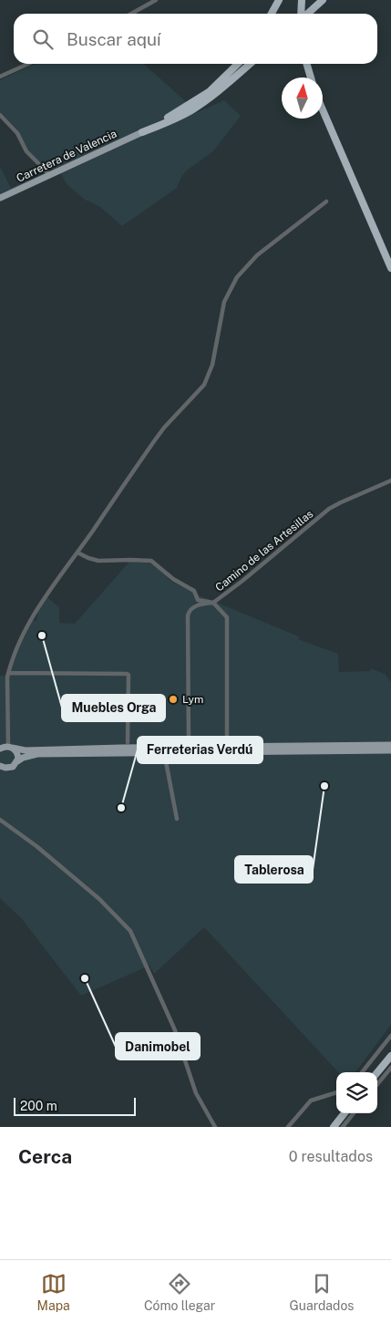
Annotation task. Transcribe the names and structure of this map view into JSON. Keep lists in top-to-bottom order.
{
  "streets": {
    "main road": ["Carretera de Valencia"],
    "street": ["Camino de las Artesillas"]
  },
  "places": [
    "Muebles Orga",
    "Lym",
    "Tablerosa",
    "Ferreterias Verdú",
    "Danimobel"
  ],
  "scale_bar": "200 m",
  "north": "top",
  "page": {
    "search": "Buscar aquí",
    "scale": "200 m",
    "heading": ["Cerca", "0 resultados"],
    "nav": ["Mapa", "Cómo llegar", "Guardados"]
  }
}
